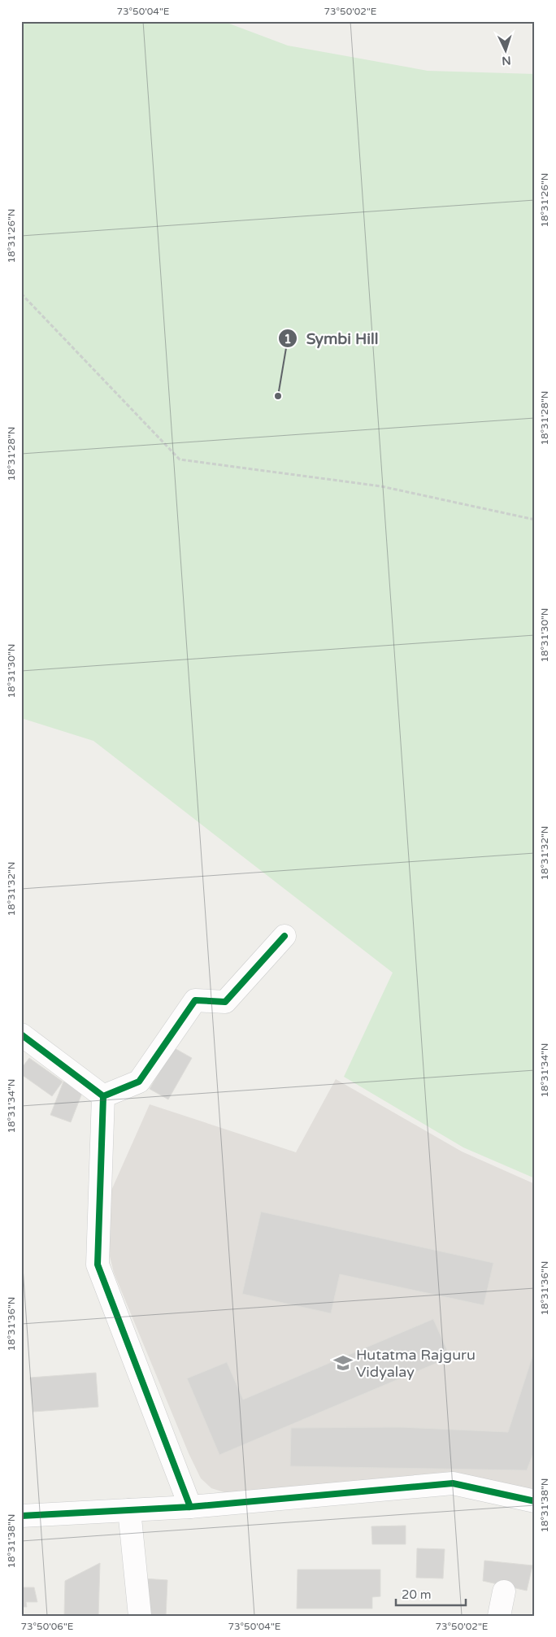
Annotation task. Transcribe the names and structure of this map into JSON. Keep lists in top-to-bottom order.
{
  "places": {
    "other": ["Symbi Hill"],
    "school or university": ["Hutatma Rajguru Vidyalay"]
  },
  "scale_bar": "20 m",
  "north": "bottom",
  "coordinates": [
    "73°50'04\"E",
    "73°50'02\"E",
    "18°31'26\"N",
    "18°31'28\"N",
    "18°31'30\"N",
    "18°31'32\"N",
    "18°31'34\"N",
    "18°31'36\"N",
    "18°31'38\"N",
    "73°50'06\"E"
  ]
}
